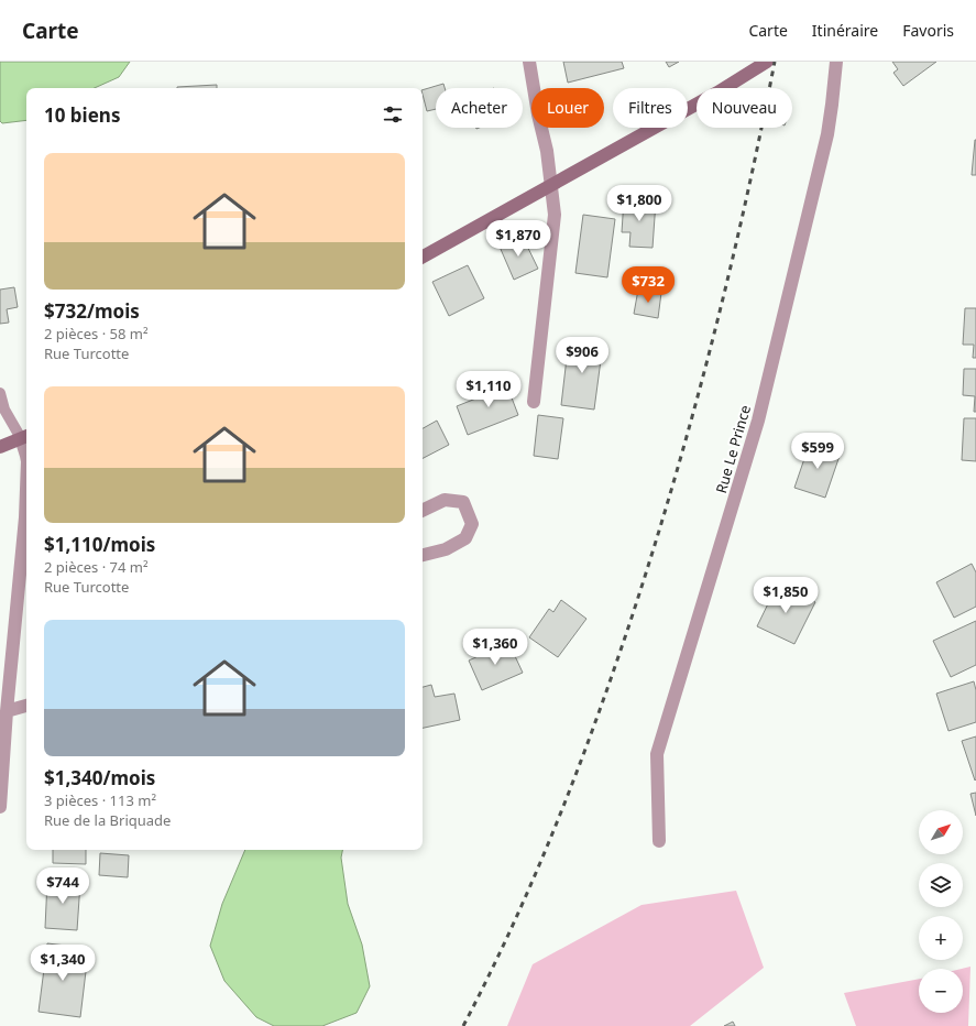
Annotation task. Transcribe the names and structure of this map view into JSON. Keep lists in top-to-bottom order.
{
  "streets": {
    "street": ["Rue Le Prince"]
  },
  "north": "top right",
  "page": {
    "header": "Carte",
    "nav": ["Carte", "Itinéraire", "Favoris"],
    "chip": [
      "Acheter",
      "Louer",
      "Filtres",
      "Nouveau"
    ],
    "heading": "10 biens",
    "list": [
      {
        "name": "$732/mois",
        "note": "2 pièces · 58 m² · Rue Turcotte"
      },
      {
        "name": "$1,110/mois",
        "note": "2 pièces · 74 m² · Rue Turcotte"
      },
      {
        "name": "$1,340/mois",
        "note": "3 pièces · 113 m² · Rue de la Briquade"
      }
    ],
    "price": [
      "$1,800",
      "$1,870",
      "$732",
      "$906",
      "$1,110",
      "$599",
      "$1,850",
      "$1,360",
      "$744",
      "$1,340"
    ],
    "map_buttons": ["+", "−"]
  }
}
